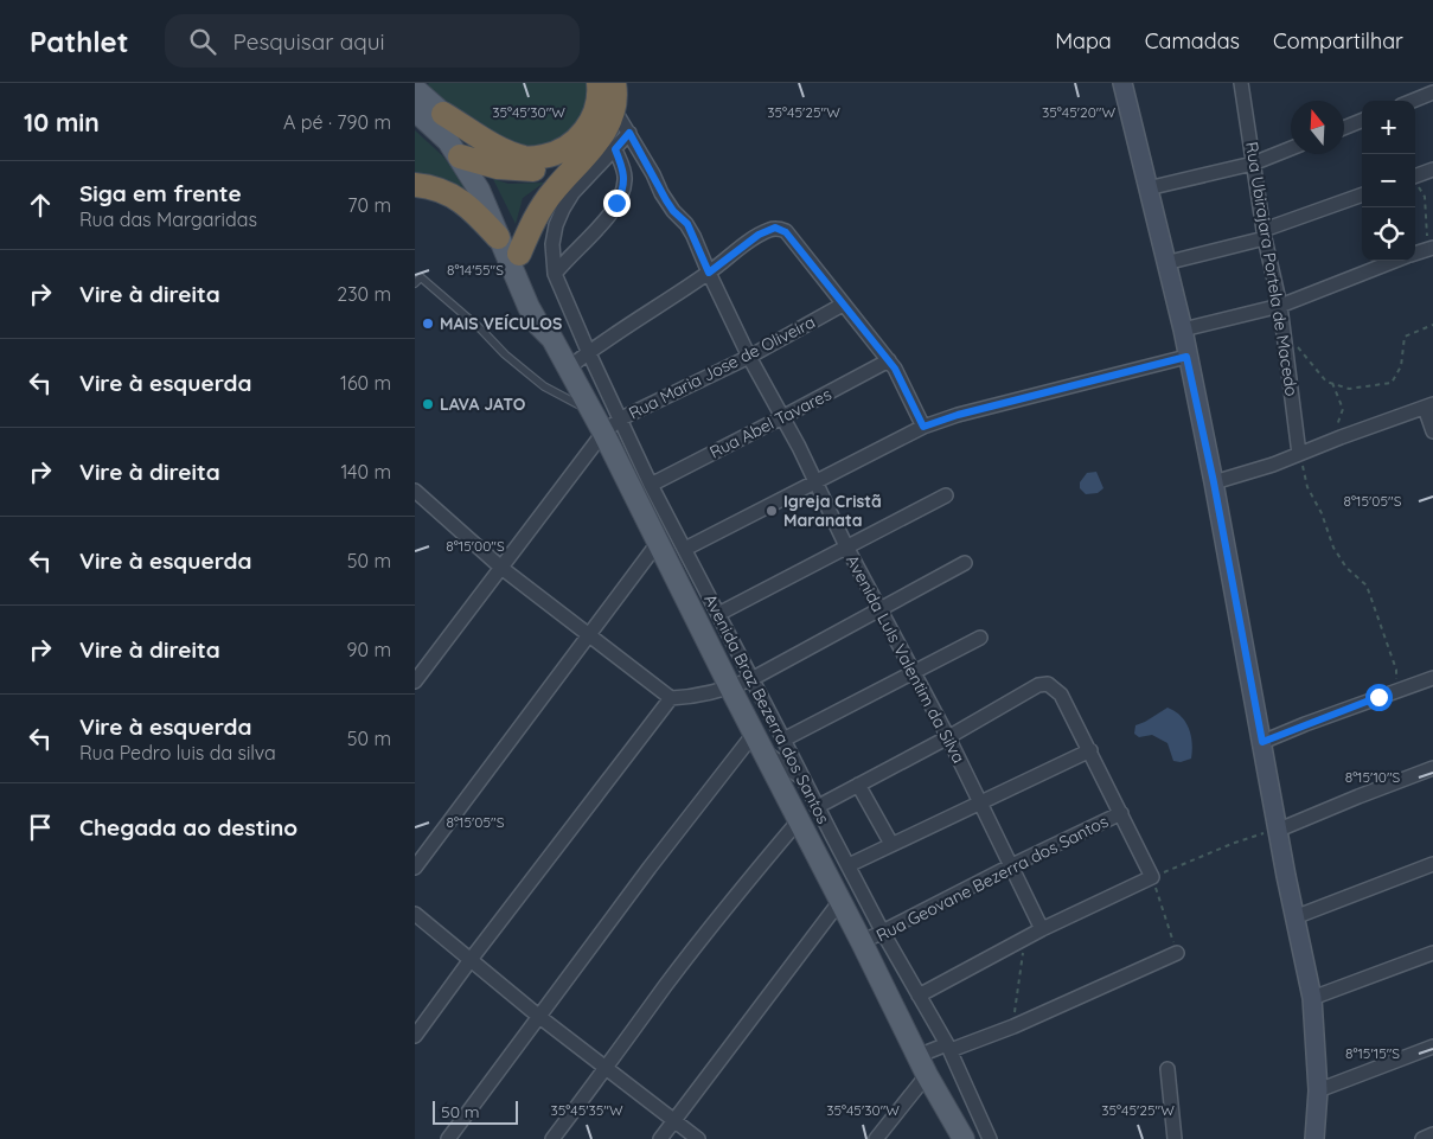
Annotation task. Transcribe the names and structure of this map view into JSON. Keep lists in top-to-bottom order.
{
  "streets": {
    "main road": ["Avenida Braz Bezerra dos Santos"],
    "street": [
      "Rua Ubirajara Portela de Macedo",
      "Rua Maria Jose de Oliveira",
      "Rua Abel Tavares",
      "Avenida LuIs Valentim da Silva",
      "Rua Geovane Bezerra dos Santos"
    ]
  },
  "crossings": [
    ["Rua Maria Jose de Oliveira", "Avenida LuIs Valentim da Silva"],
    ["Rua Maria Jose de Oliveira", "Avenida Braz Bezerra dos Santos"],
    ["Rua Abel Tavares", "Avenida LuIs Valentim da Silva"],
    ["Rua Abel Tavares", "Avenida Braz Bezerra dos Santos"],
    ["Avenida LuIs Valentim da Silva", "Avenida Braz Bezerra dos Santos"],
    ["Avenida LuIs Valentim da Silva", "Rua Geovane Bezerra dos Santos"],
    ["Avenida Braz Bezerra dos Santos", "Rua Geovane Bezerra dos Santos"]
  ],
  "places": ["MAIS VEÍCULOS", "LAVA JATO", "Igreja Cristã Maranata"],
  "scale_bar": "50 m",
  "north": "top",
  "page": {
    "header": "Pathlet",
    "search": "Pesquisar aqui",
    "nav": ["Mapa", "Camadas", "Compartilhar"],
    "heading": ["10 min", "A pé · 790 m"],
    "map_buttons": ["+", "−"],
    "list": [
      ["Siga em frente", "Rua das Margaridas", "70 m"],
      ["Vire à direita", "230 m"],
      ["Vire à esquerda", "160 m"],
      ["Vire à direita", "140 m"],
      ["Vire à esquerda", "50 m"],
      ["Vire à direita", "90 m"],
      ["Vire à esquerda", "Rua Pedro luis da silva", "50 m"],
      "Chegada ao destino"
    ],
    "scale": "50 m"
  },
  "coordinates": [
    "35°45'30\"W",
    "35°45'25\"W",
    "35°45'20\"W",
    "8°14'55\"S",
    "8°15'05\"S",
    "8°15'00\"S",
    "8°15'10\"S",
    "8°15'15\"S",
    "35°45'35\"W"
  ]
}
